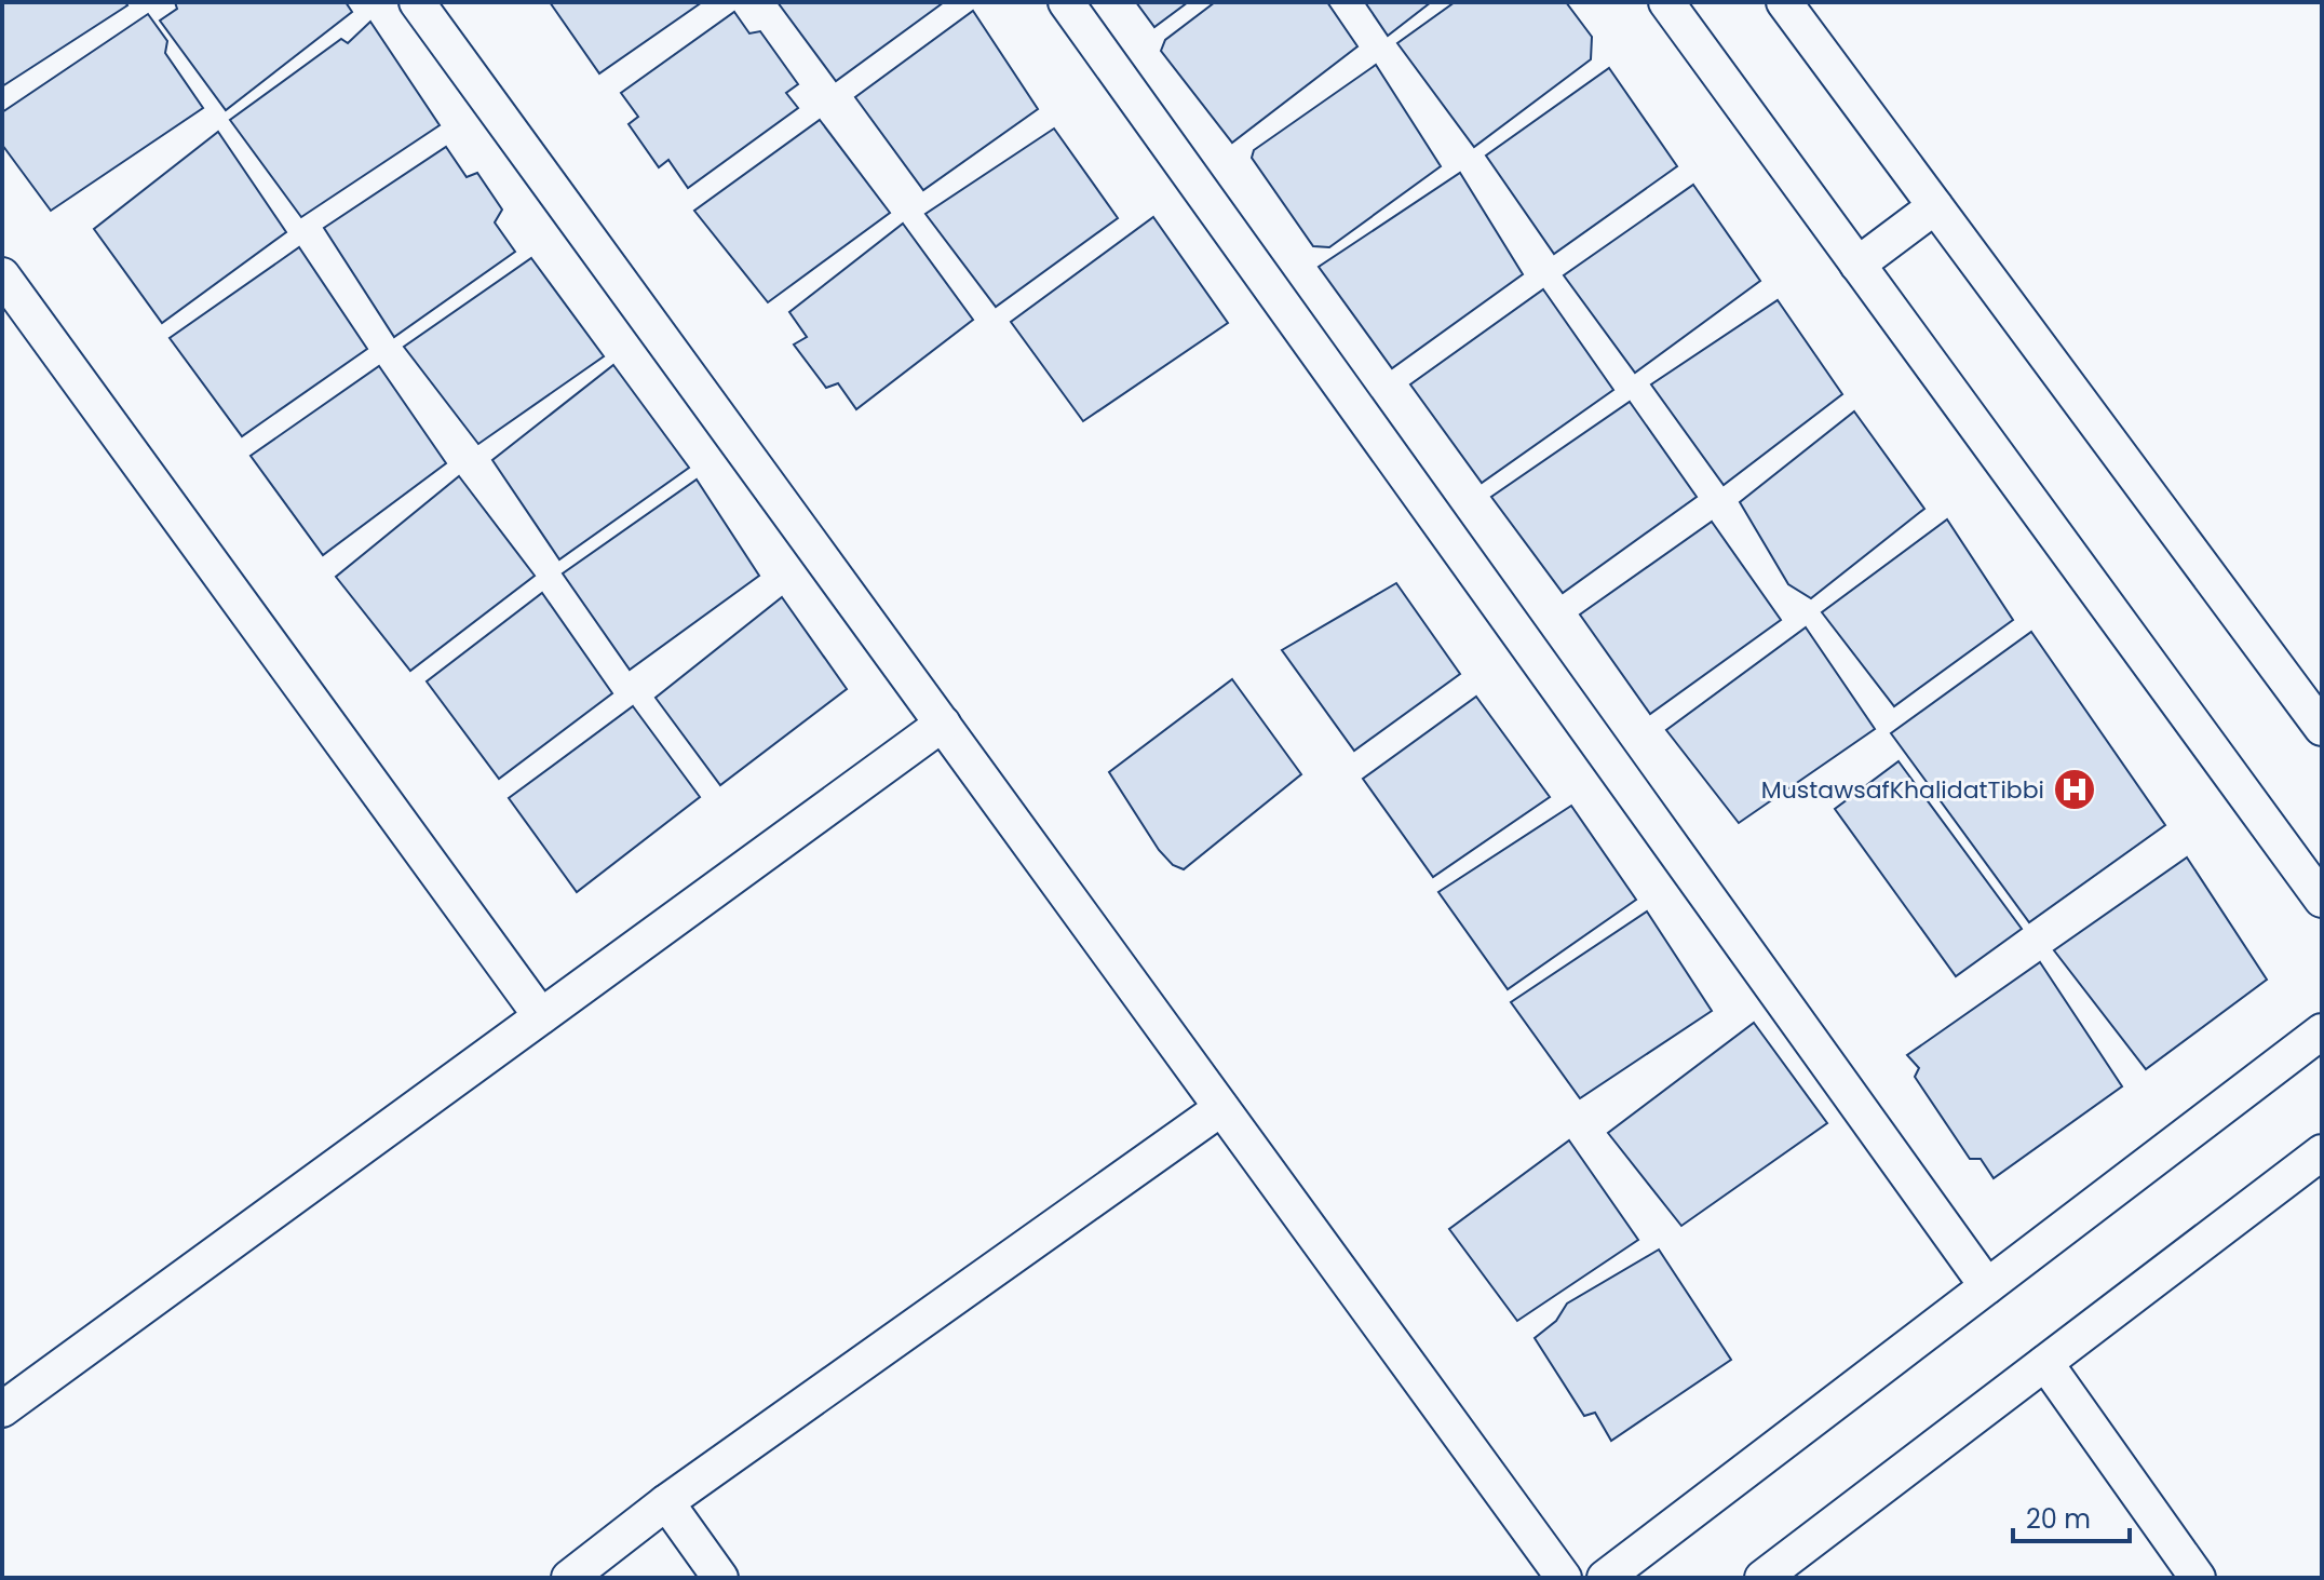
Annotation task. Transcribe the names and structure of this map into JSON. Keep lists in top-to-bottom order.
{
  "places": {
    "hospital": ["MustawsafKhalidatTibbi"]
  },
  "scale_bar": "20 m"
}
